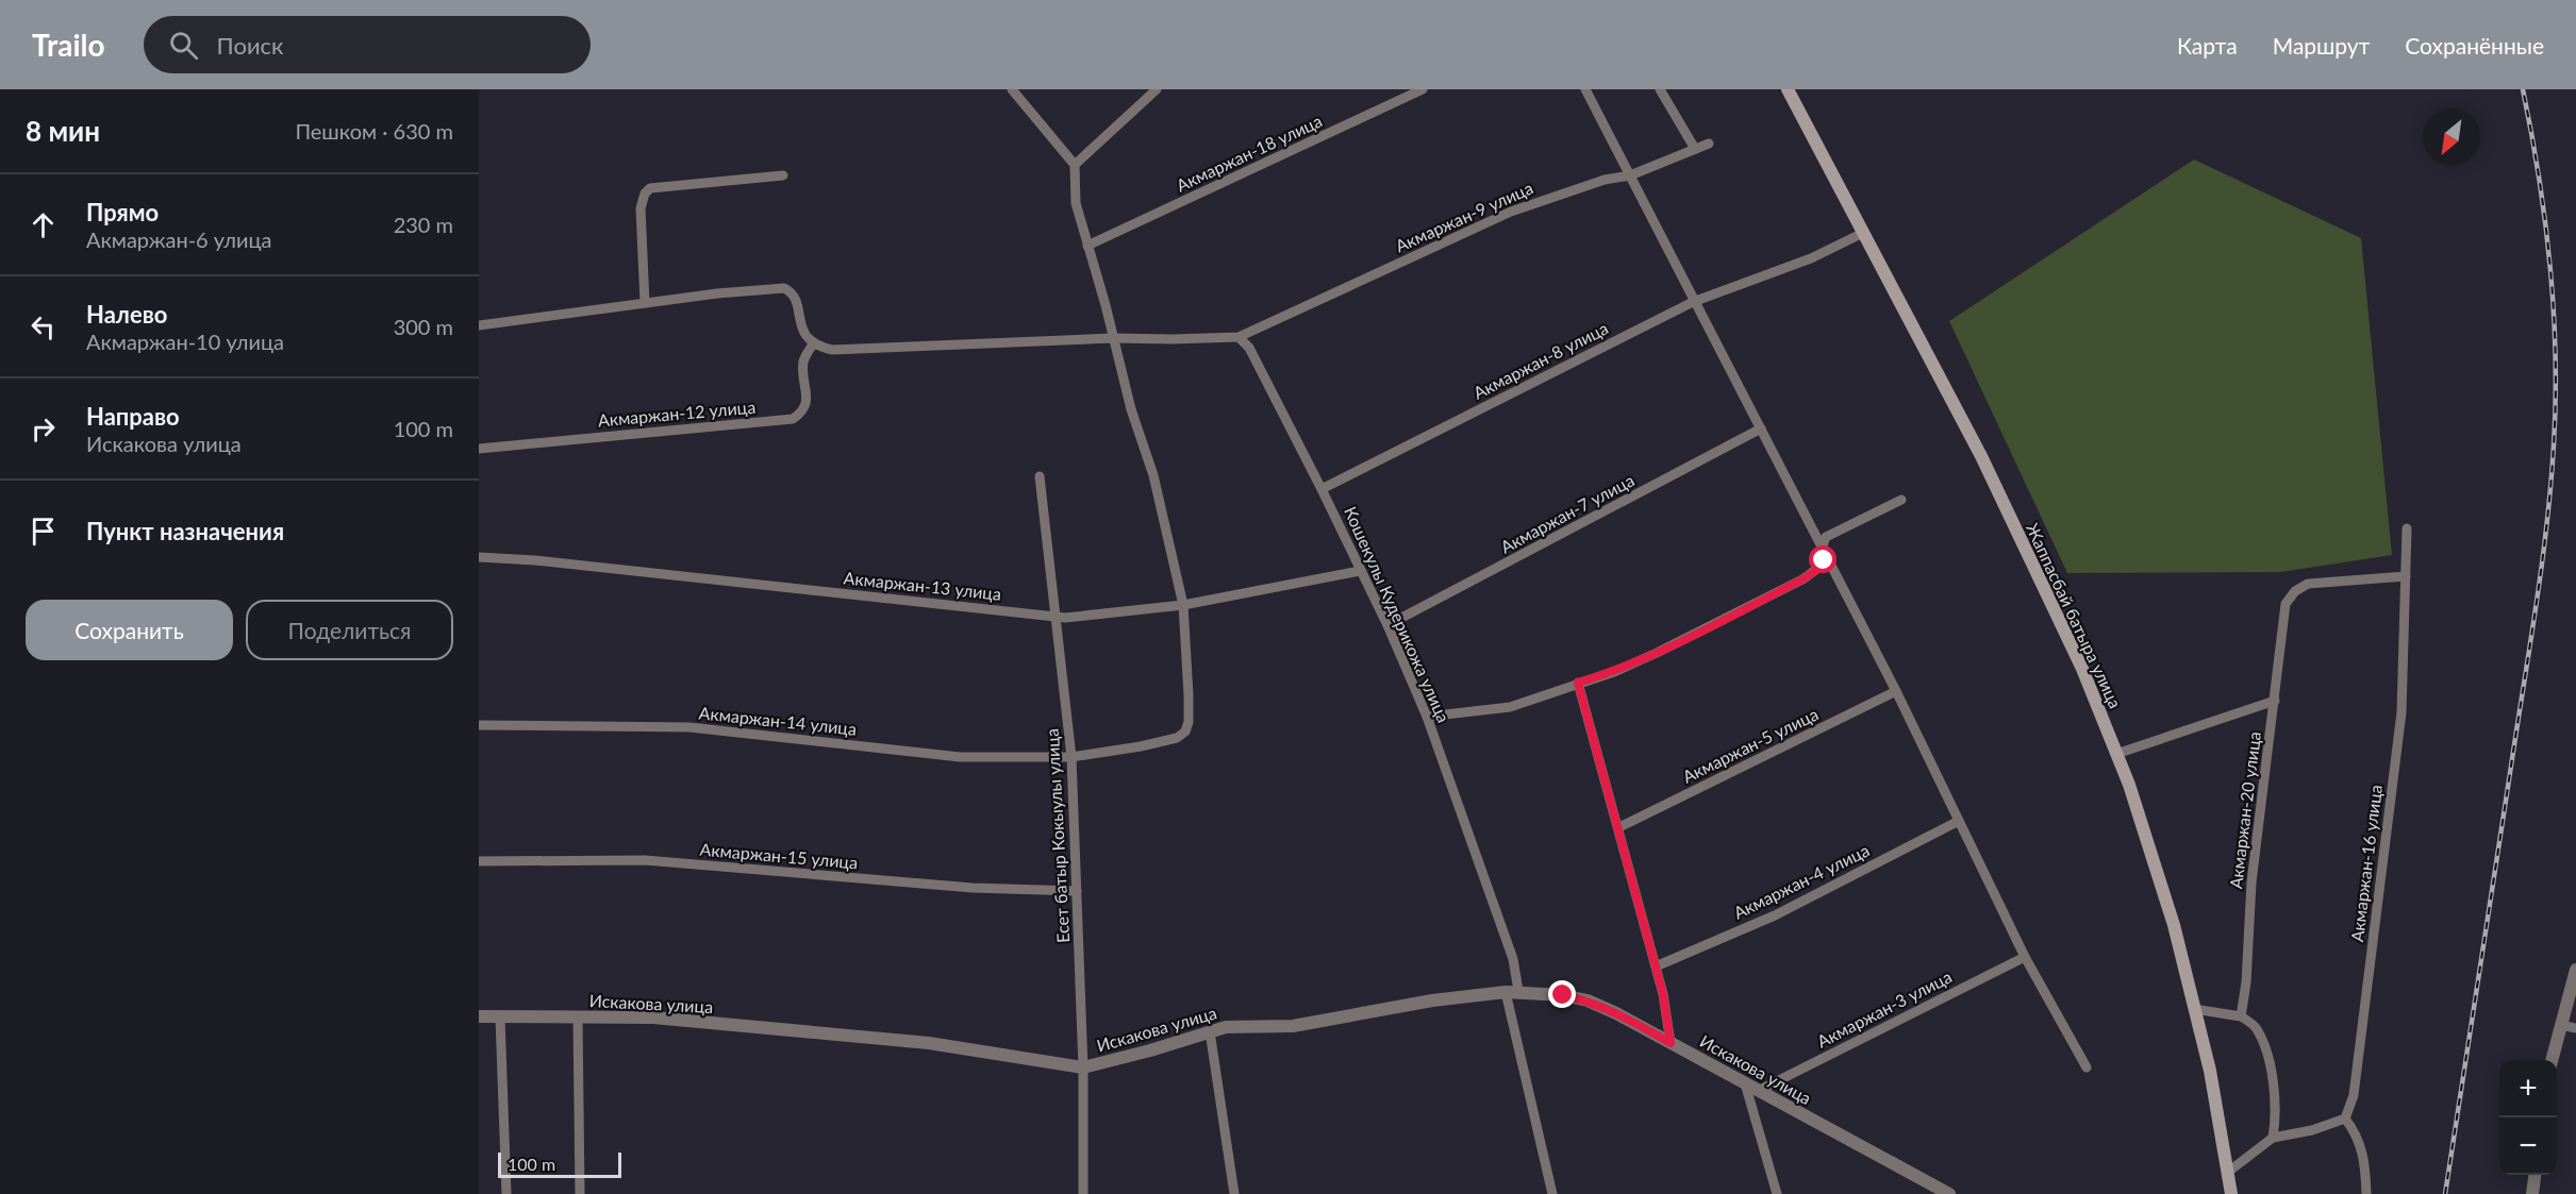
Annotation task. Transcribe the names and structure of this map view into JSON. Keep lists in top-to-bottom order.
{
  "streets": {
    "main road": ["Жаппасбай батыра улица"],
    "street": [
      "Акмаржан-18 улица",
      "Акмаржан-9 улица",
      "Акмаржан-8 улица",
      "Акмаржан-12 улица",
      "Акмаржан-7 улица",
      "Акмаржан-13 улица",
      "Кошекулы Кудерикожа улица",
      "Акмаржан-14 улица",
      "Акмаржан-5 улица",
      "Акмаржан-20 улица",
      "Есет батыр Кокыулы улица",
      "Акмаржан-15 улица",
      "Акмаржан-16 улица",
      "Акмаржан-4 улица",
      "Искакова улица",
      "Акмаржан-3 улица"
    ]
  },
  "crossings": [
    ["Акмаржан-9 улица", "Кошекулы Кудерикожа улица"],
    ["Акмаржан-8 улица", "Кошекулы Кудерикожа улица"],
    ["Акмаржан-8 улица", "Жаппасбай батыра улица"],
    ["Акмаржан-7 улица", "Кошекулы Кудерикожа улица"],
    ["Акмаржан-13 улица", "Кошекулы Кудерикожа улица"],
    ["Акмаржан-13 улица", "Акмаржан-14 улица"],
    ["Акмаржан-13 улица", "Есет батыр Кокыулы улица"],
    ["Кошекулы Кудерикожа улица", "Искакова улица"],
    ["Акмаржан-14 улица", "Есет батыр Кокыулы улица"],
    ["Акмаржан-20 улица", "Акмаржан-16 улица"],
    ["Есет батыр Кокыулы улица", "Акмаржан-15 улица"],
    ["Есет батыр Кокыулы улица", "Искакова улица"],
    ["Искакова улица", "Акмаржан-3 улица"]
  ],
  "scale_bar": "100 m",
  "north": "bottom left",
  "page": {
    "header": "Trailo",
    "search": "Поиск",
    "nav": ["Карта", "Маршрут", "Сохранённые"],
    "heading": ["8 мин", "Пешком · 630 m"],
    "list": [
      ["Прямо", "Акмаржан-6 улица", "230 m"],
      ["Налево", "Акмаржан-10 улица", "300 m"],
      ["Направо", "Искакова улица", "100 m"],
      "Пункт назначения"
    ],
    "buttons": ["Сохранить", "Поделиться"],
    "map_buttons": ["+", "−"],
    "scale": "100 m"
  }
}
